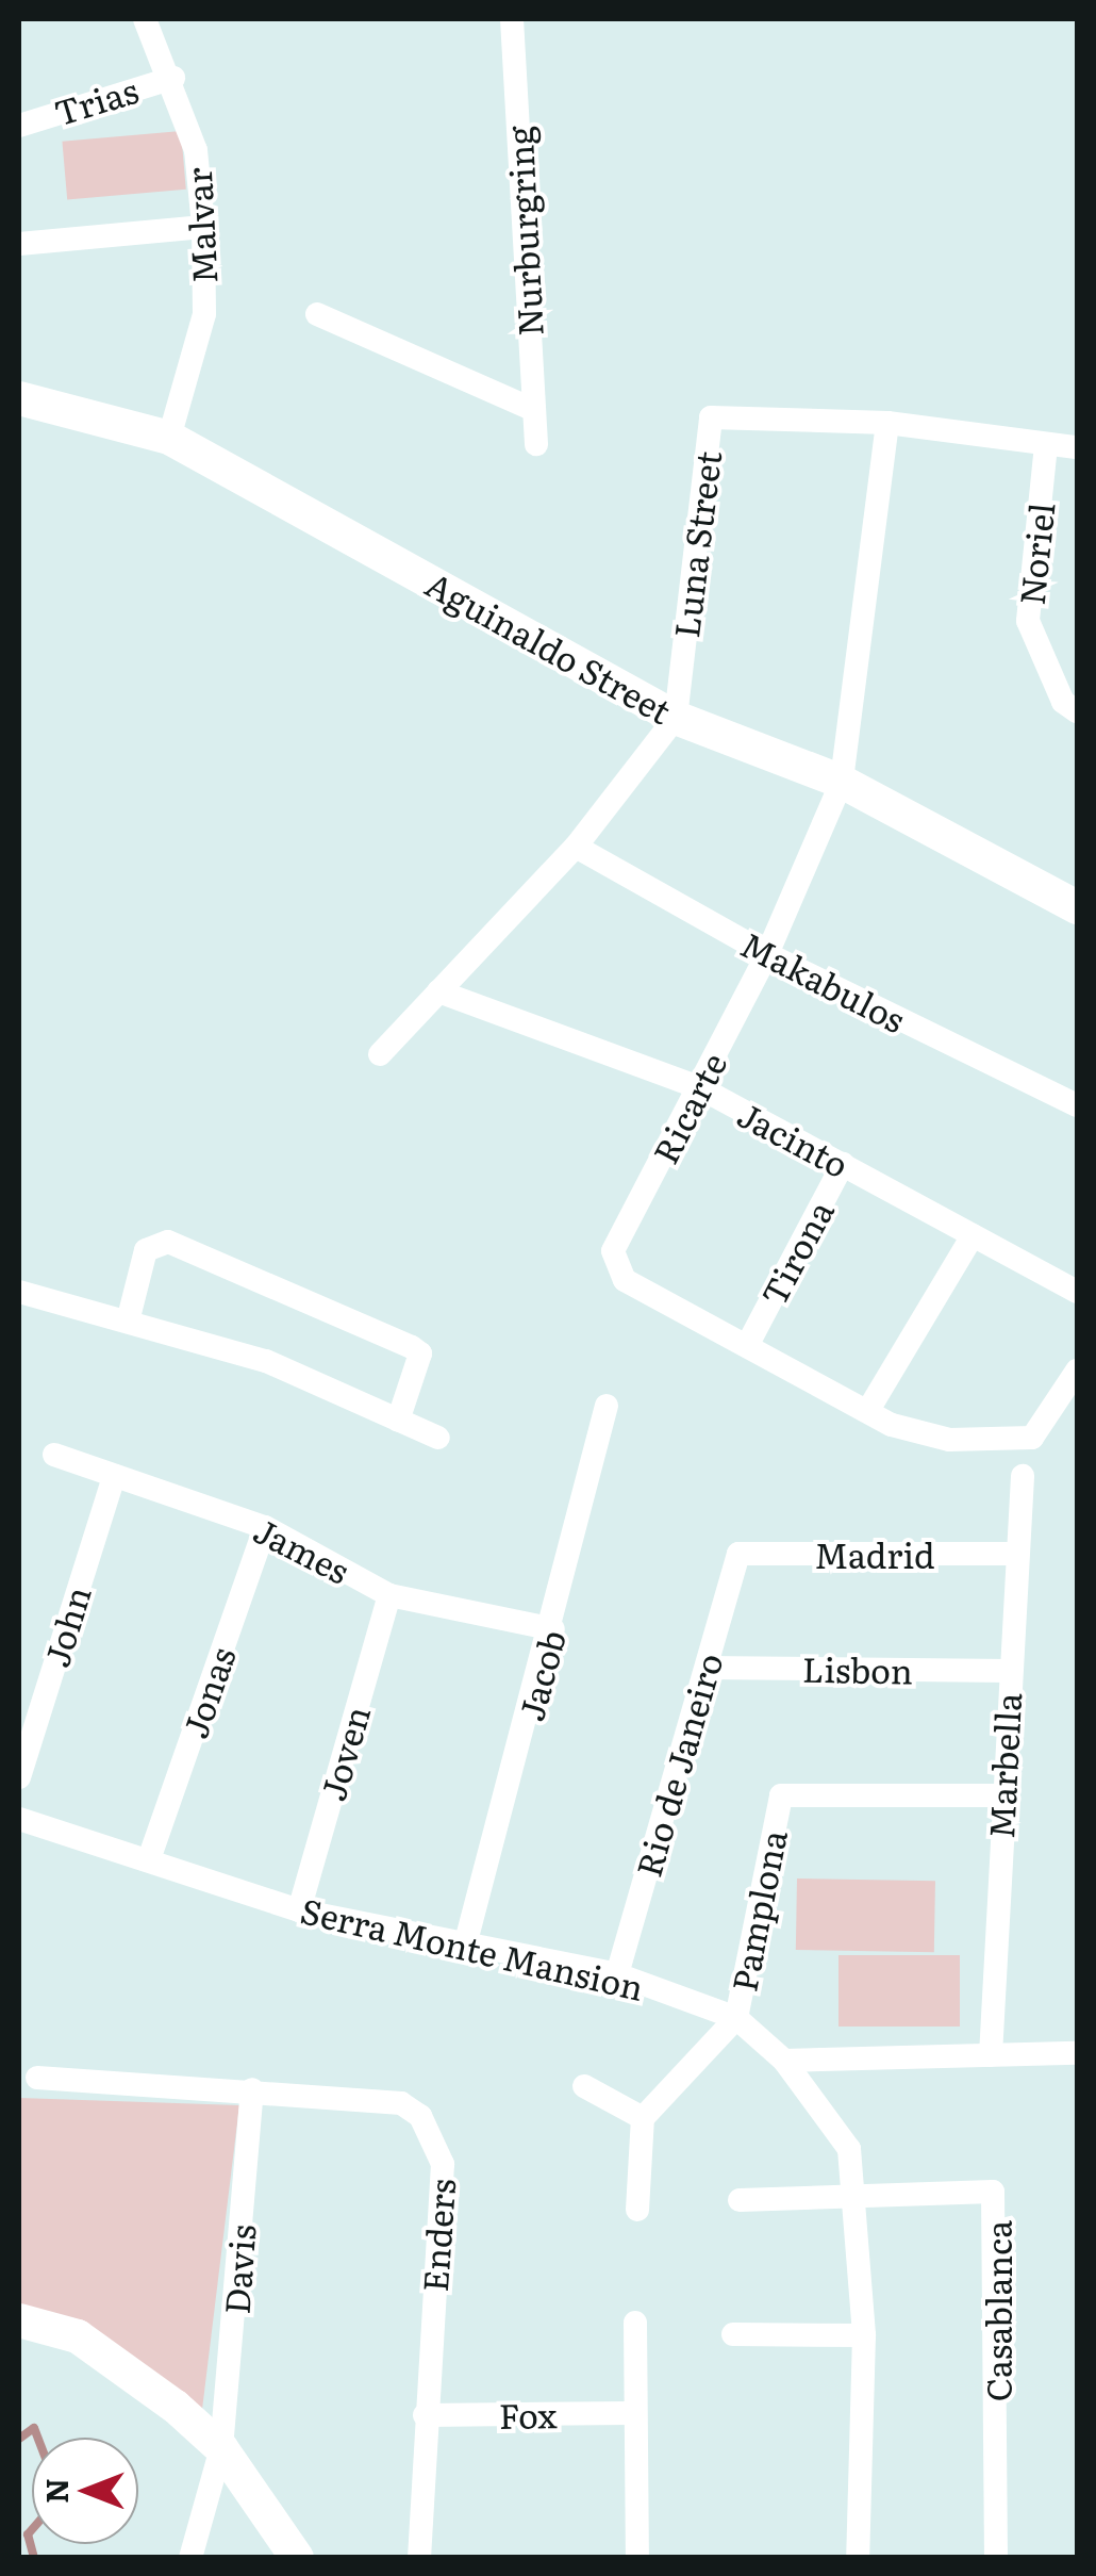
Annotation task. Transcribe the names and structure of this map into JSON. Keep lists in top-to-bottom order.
{
  "streets": {
    "street": [
      "Trias",
      "Malvar",
      "Nurburgring",
      "Luna Street",
      "Noriel",
      "Aguinaldo Street",
      "Makabulos",
      "Ricarte",
      "Jacinto",
      "Tirona",
      "James",
      "Madrid",
      "John",
      "Lisbon",
      "Jacob",
      "Jonas",
      "Joven",
      "Rio de Janeiro",
      "Marbella",
      "Pamplona",
      "Serra Monte Mansion",
      "Enders",
      "Davis",
      "Casablanca",
      "Fox"
    ]
  },
  "crossings": [
    ["Trias", "Malvar"],
    ["Malvar", "Aguinaldo Street"],
    ["Luna Street", "Noriel"],
    ["Luna Street", "Aguinaldo Street"],
    ["Luna Street", "Ricarte"],
    ["Aguinaldo Street", "Ricarte"],
    ["Makabulos", "Ricarte"],
    ["Ricarte", "Jacinto"],
    ["Ricarte", "Tirona"],
    ["Jacinto", "Tirona"],
    ["James", "John"],
    ["James", "Jacob"],
    ["James", "Jonas"],
    ["James", "Joven"],
    ["Madrid", "Rio de Janeiro"],
    ["Madrid", "Marbella"],
    ["Lisbon", "Rio de Janeiro"],
    ["Lisbon", "Marbella"],
    ["Jacob", "Serra Monte Mansion"],
    ["Jonas", "Serra Monte Mansion"],
    ["Joven", "Serra Monte Mansion"],
    ["Rio de Janeiro", "Serra Monte Mansion"],
    ["Marbella", "Pamplona"],
    ["Pamplona", "Serra Monte Mansion"],
    ["Serra Monte Mansion", "Casablanca"],
    ["Enders", "Davis"],
    ["Enders", "Fox"]
  ],
  "north": "left"
}
